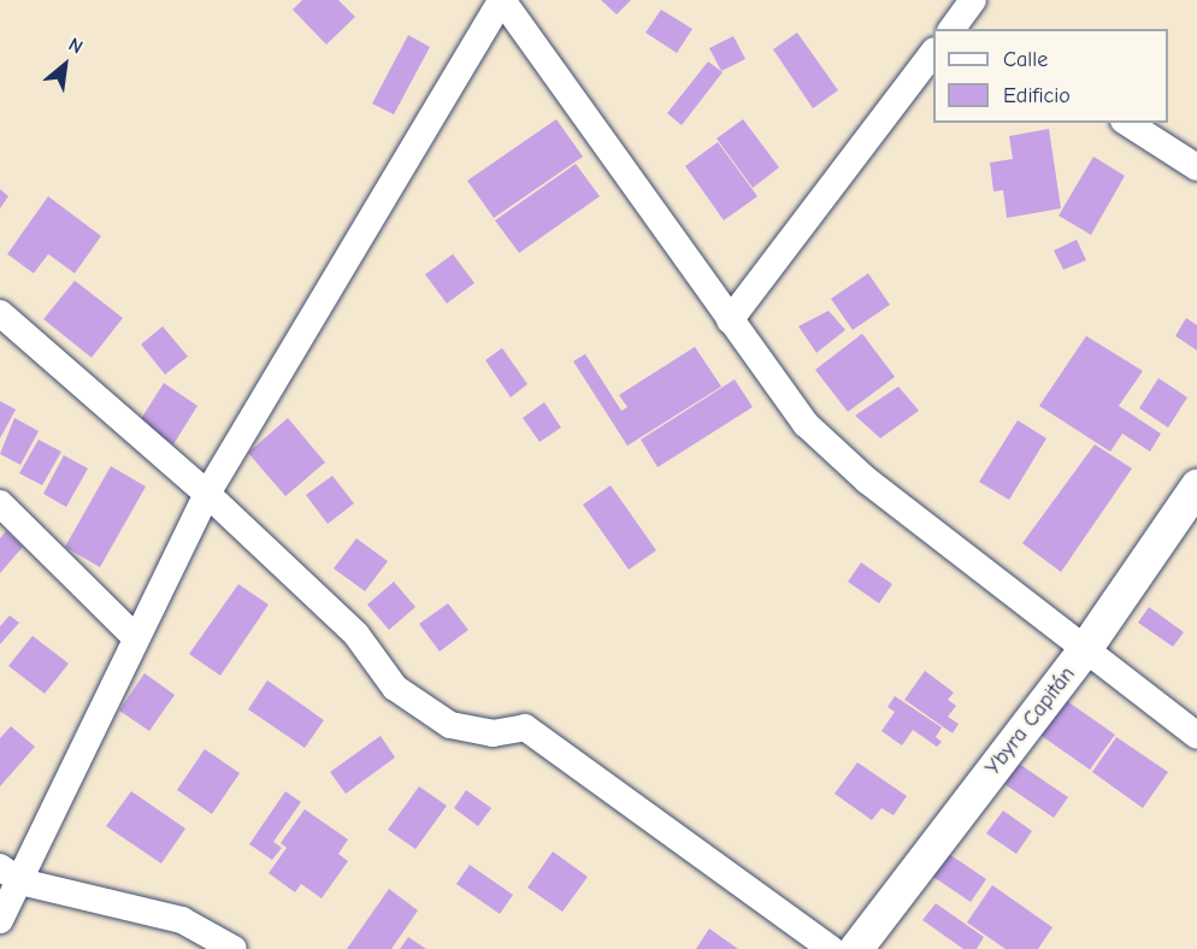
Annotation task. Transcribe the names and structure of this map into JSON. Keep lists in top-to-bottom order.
{
  "streets": {
    "street": ["Ybyra Capitán"]
  },
  "legend": ["Calle", "Edificio"],
  "north": "top right"
}
